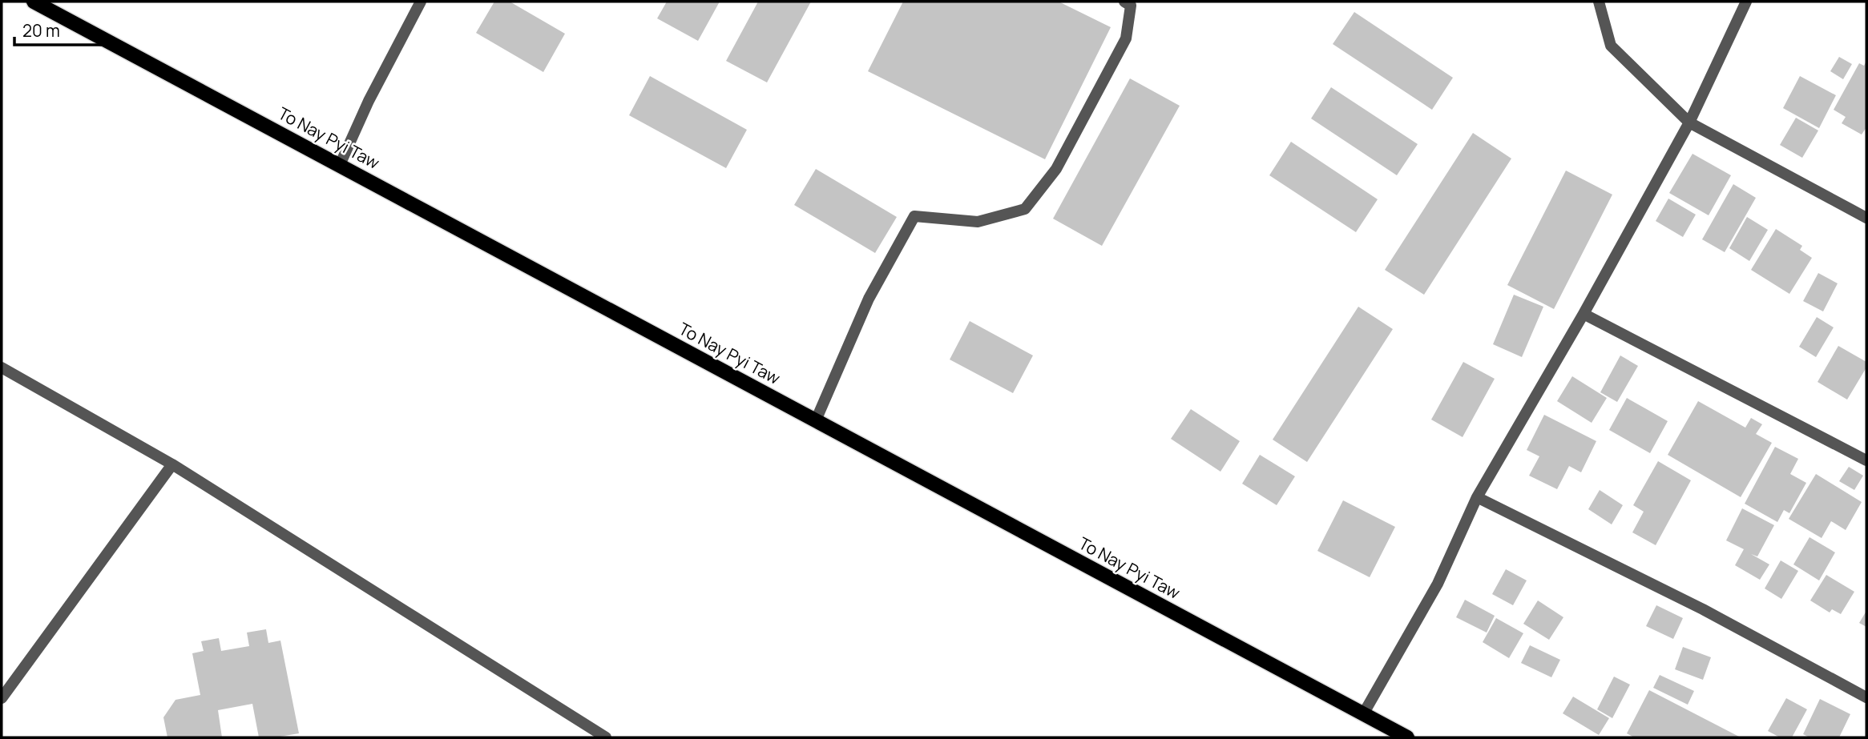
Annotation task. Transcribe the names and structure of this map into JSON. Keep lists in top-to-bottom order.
{
  "streets": {
    "main road": ["To Nay Pyi Taw"]
  },
  "scale_bar": "20 m"
}
